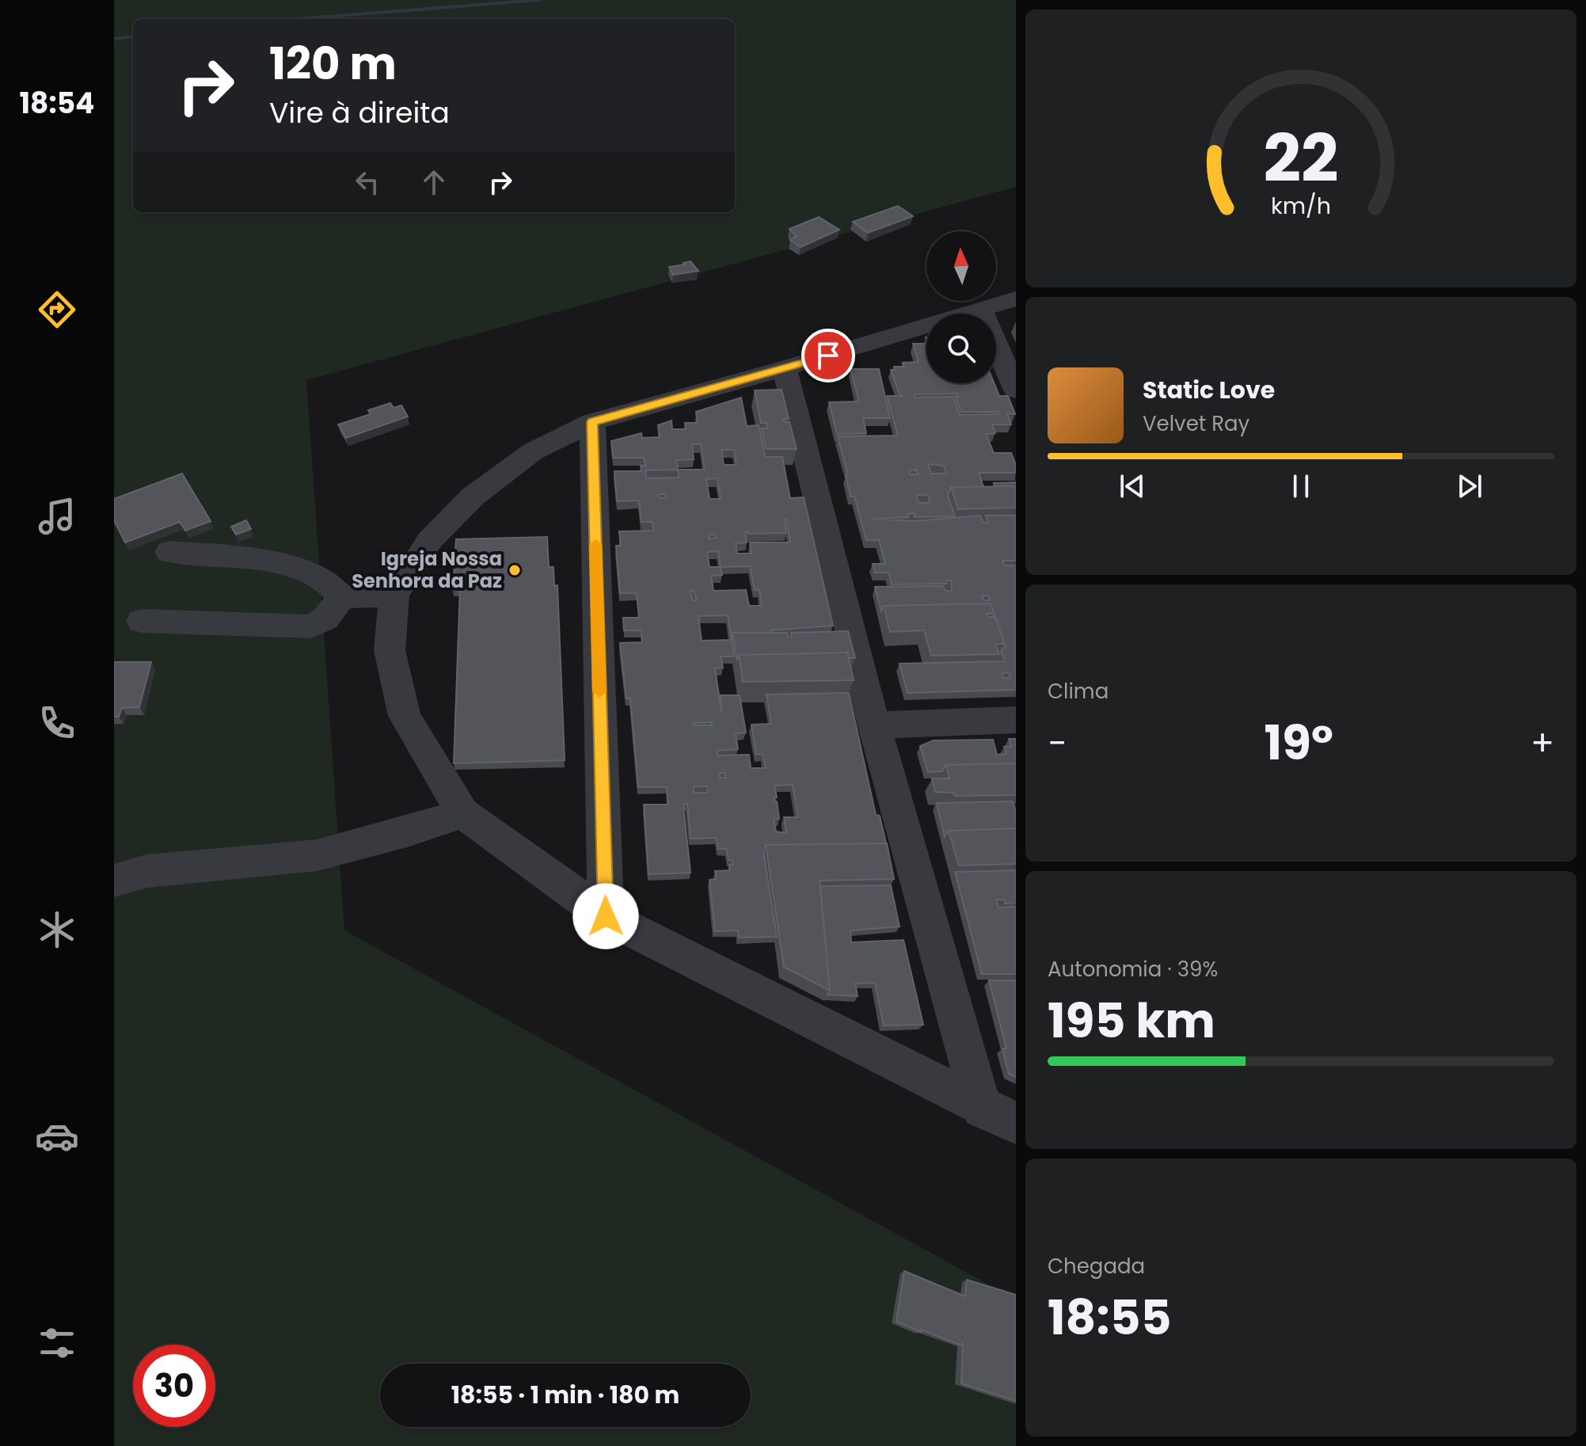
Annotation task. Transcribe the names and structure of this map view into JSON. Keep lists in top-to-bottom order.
{
  "places": ["Igreja Nossa Senhora da Paz"],
  "north": "top",
  "page": {
    "tabs": "18:54",
    "turn": ["120 m", "Vire à direita"],
    "song": ["Static Love", "Velvet Ray"],
    "tile": [
      "Clima",
      ["Autonomia · 39%", "195 km"],
      ["Chegada", "18:55"]
    ],
    "heat": ["−", "19°", "+"],
    "limit": "30",
    "trip": "18:55 · 1 min · 180 m",
    "gauge": ["22", "km/h"]
  }
}
